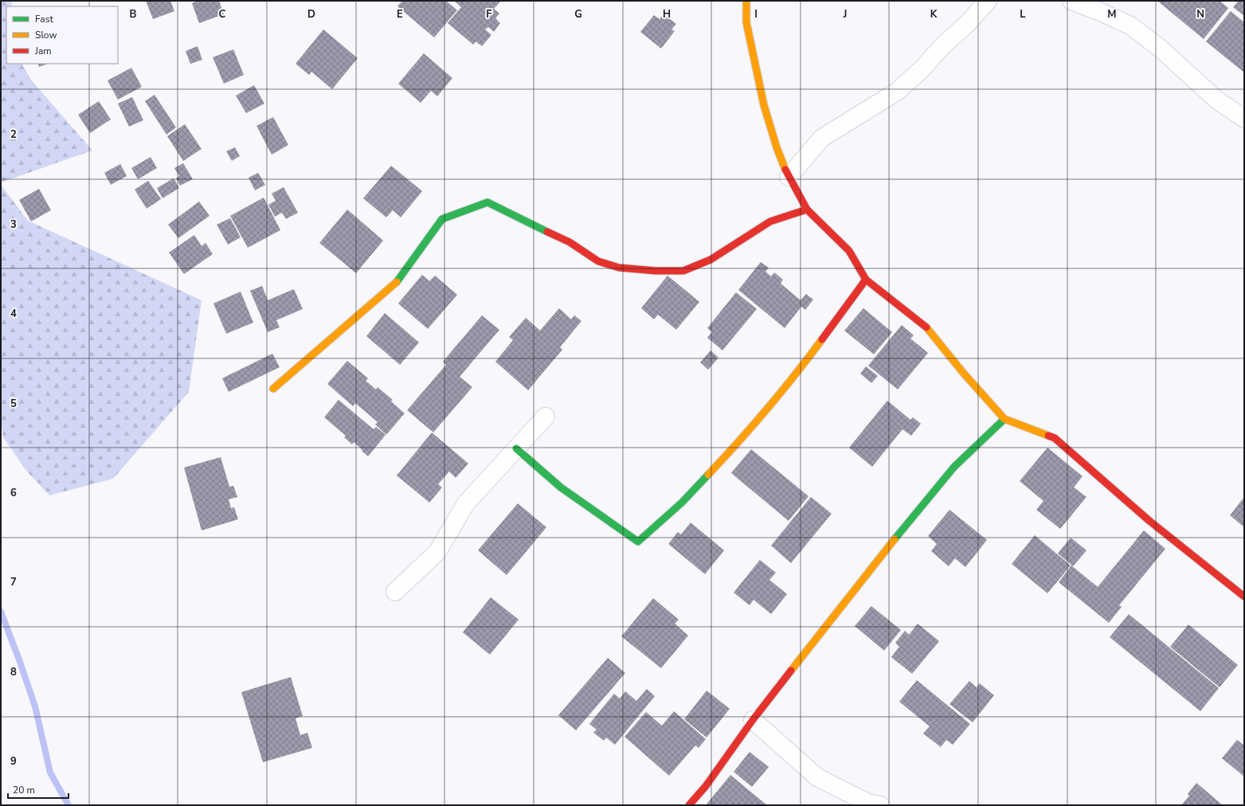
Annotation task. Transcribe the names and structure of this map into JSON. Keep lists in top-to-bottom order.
{
  "legend": ["Fast", "Slow", "Jam"],
  "scale_bar": "20 m",
  "grid": {
    "columns": [
      "B",
      "C",
      "D",
      "E",
      "F",
      "G",
      "H",
      "I",
      "J",
      "K",
      "L",
      "M",
      "N"
    ],
    "rows": [
      "2",
      "3",
      "4",
      "5",
      "6",
      "7",
      "8",
      "9"
    ]
  }
}
